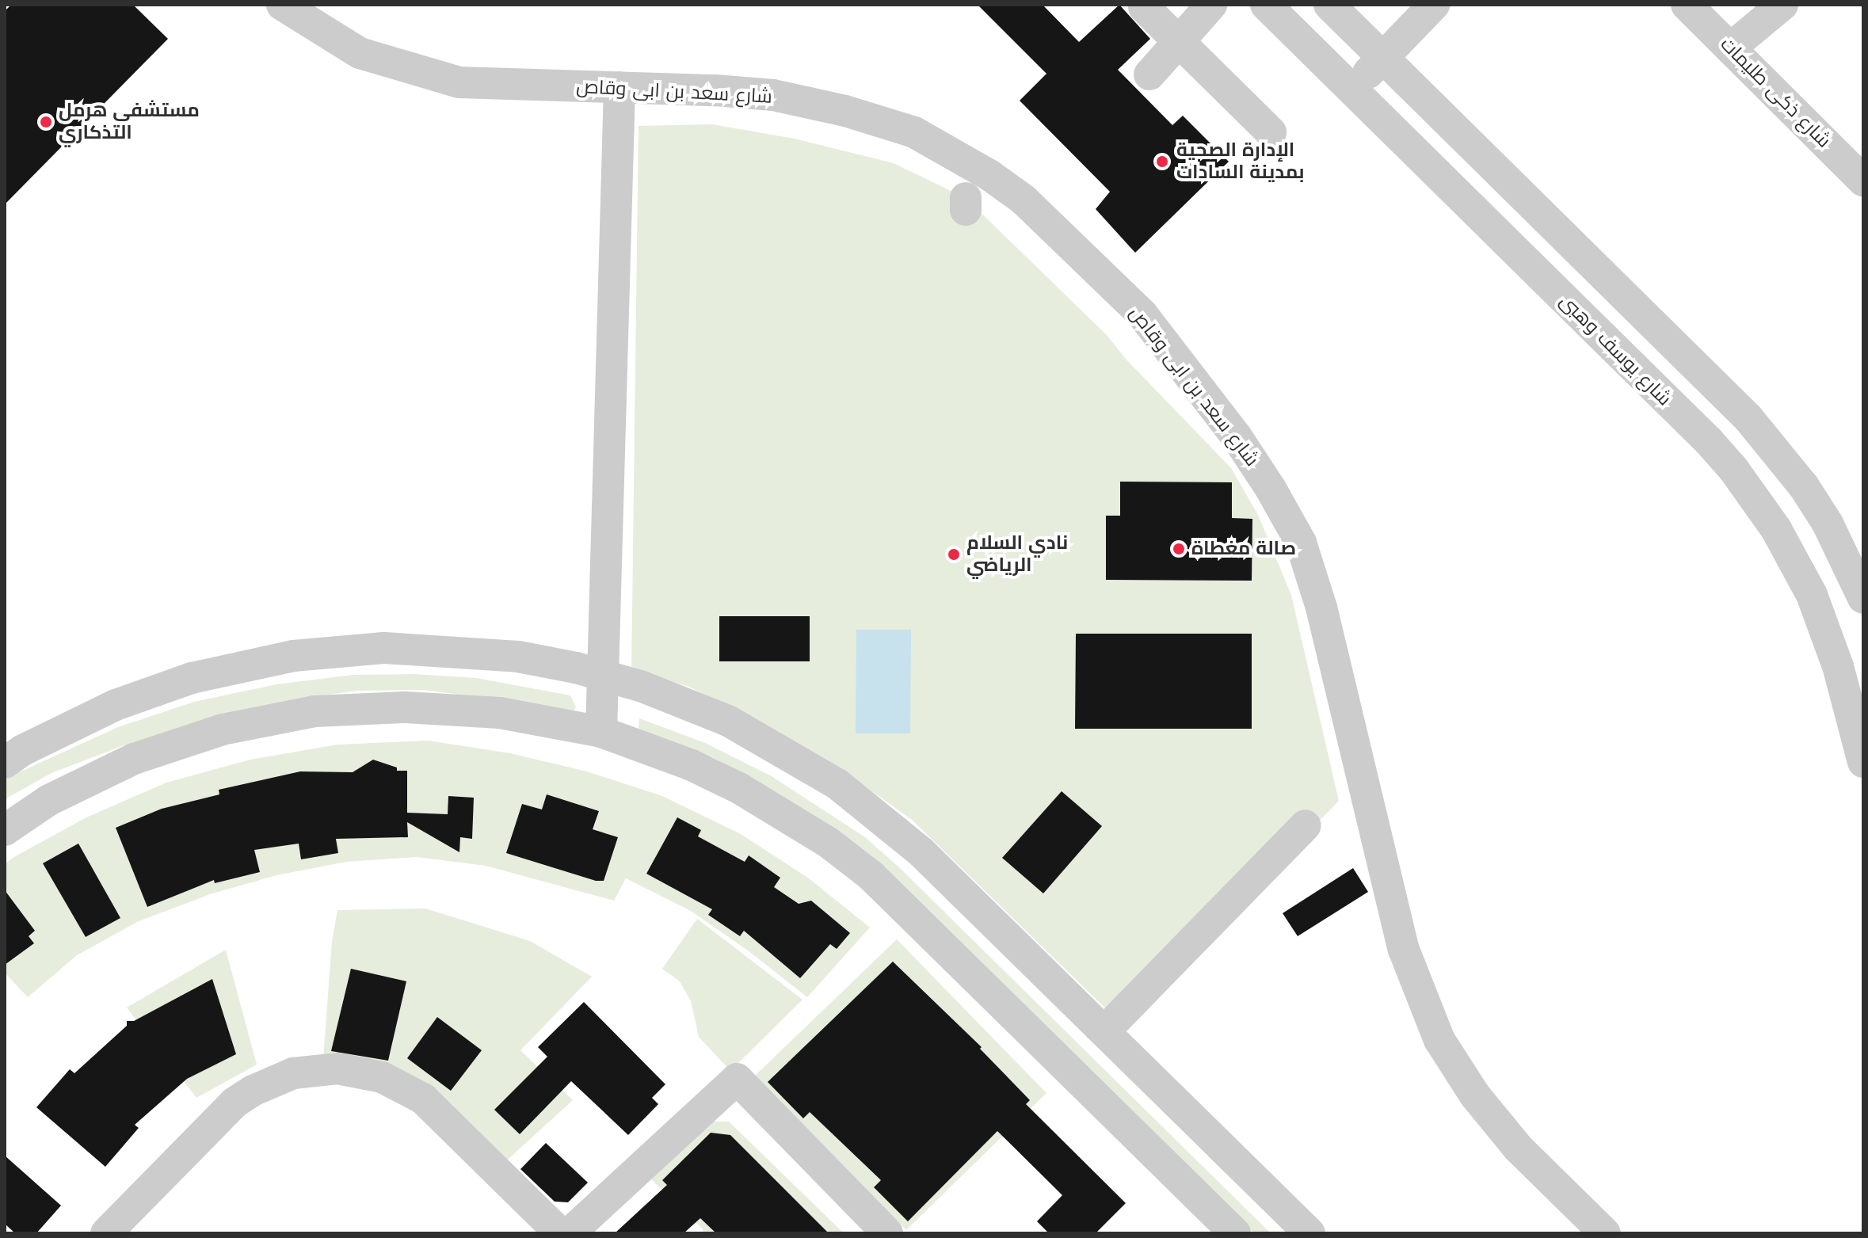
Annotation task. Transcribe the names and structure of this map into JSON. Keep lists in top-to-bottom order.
{
  "streets": {
    "street": ["شارع سعد بن ابى وقاص", "شارع ذكى طليمات", "شارع يوسف وهبى"]
  },
  "places": [
    "مستشفى هرمل التذكاري",
    "الإدارة الصحية بمدينة السادات",
    "صالة مغطاة",
    "نادي السلام الرياضي"
  ]
}
